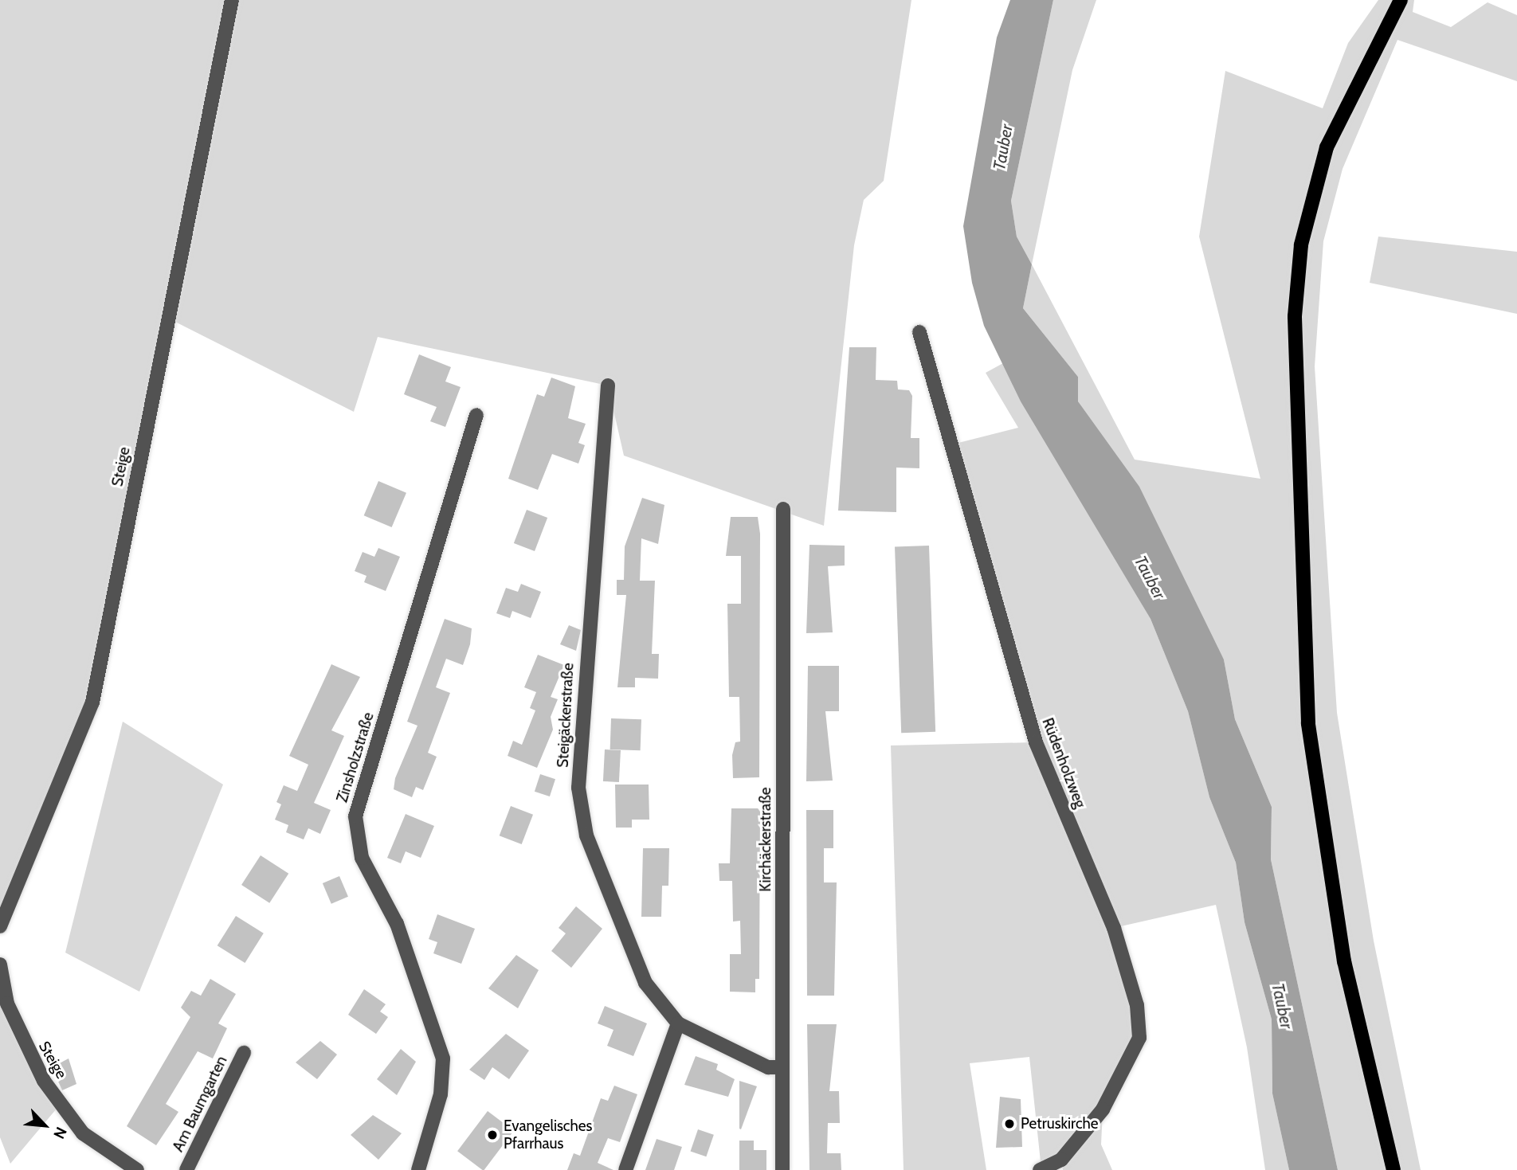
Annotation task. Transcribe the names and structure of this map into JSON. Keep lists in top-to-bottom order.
{
  "streets": {
    "street": [
      "Steige",
      "Steigäckerstraße",
      "Zinsholzstraße",
      "Rüdenholzweg",
      "Kirchäckerstraße",
      "Am Baumgarten"
    ]
  },
  "crossings": [
    ["Steigäckerstraße", "Kirchäckerstraße"]
  ],
  "water": ["Tauber"],
  "places": ["Petruskirche", "Evangelisches Pfarrhaus"],
  "north": "bottom right"
}
